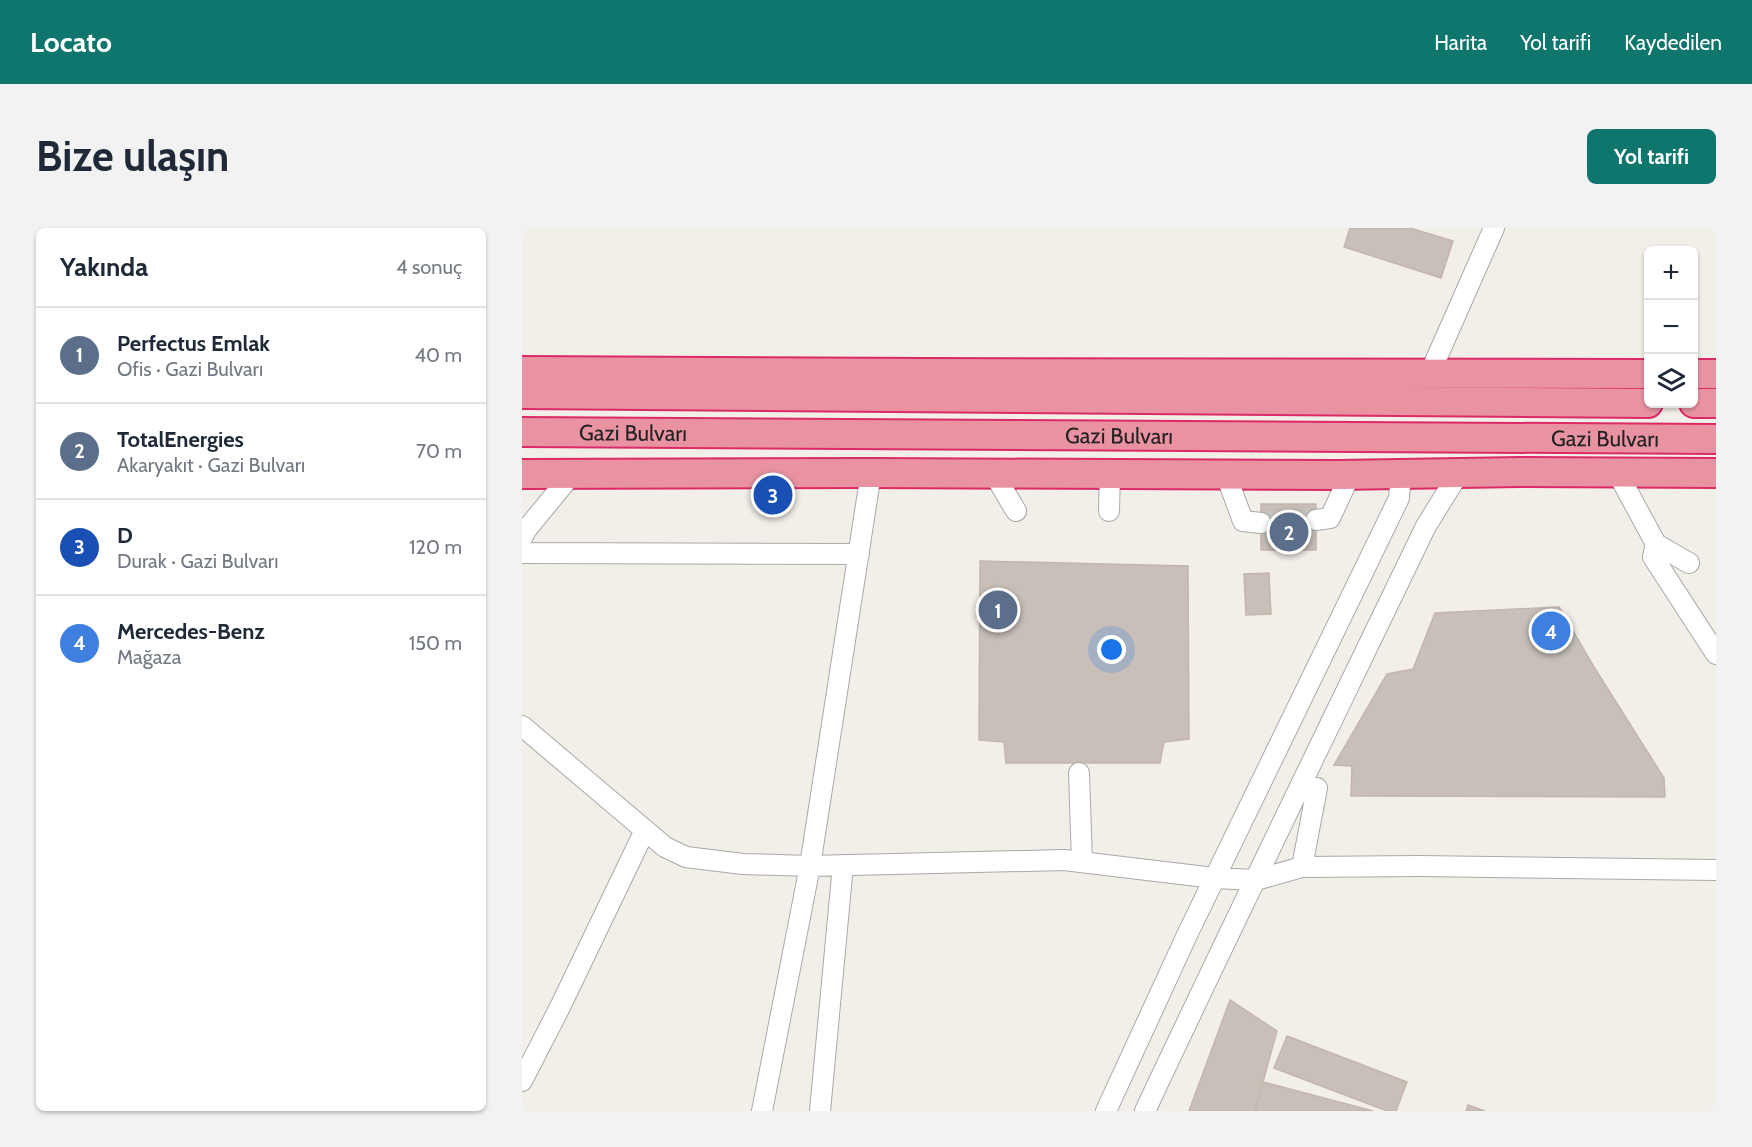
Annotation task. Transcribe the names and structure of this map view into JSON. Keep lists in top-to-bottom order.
{
  "streets": {
    "highway": ["Gazi Bulvarı"]
  },
  "page": {
    "header": "Locato",
    "nav": ["Harita", "Yol tarifi", "Kaydedilen"],
    "buttons": "Yol tarifi",
    "title": "Bize ulaşın",
    "heading": ["Yakında", "4 sonuç"],
    "map_buttons": ["+", "−"],
    "list": [
      {
        "mark": "1",
        "name": "Perfectus Emlak",
        "note": "Ofis · Gazi Bulvarı",
        "value": "40 m"
      },
      {
        "mark": "2",
        "name": "TotalEnergies",
        "note": "Akaryakıt · Gazi Bulvarı",
        "value": "70 m"
      },
      {
        "mark": "3",
        "name": "D",
        "note": "Durak · Gazi Bulvarı",
        "value": "120 m"
      },
      {
        "mark": "4",
        "name": "Mercedes-Benz",
        "note": "Mağaza",
        "value": "150 m"
      }
    ],
    "pins": [
      "3",
      "2",
      "1",
      "4"
    ]
  }
}
